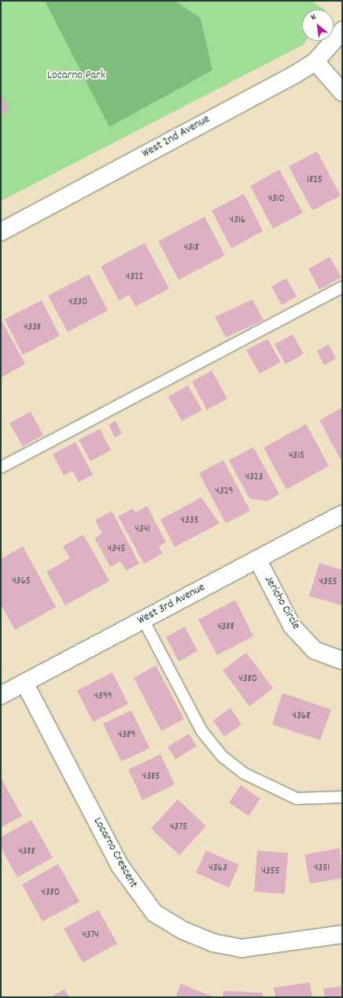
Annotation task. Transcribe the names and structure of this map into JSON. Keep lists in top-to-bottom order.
{
  "streets": {
    "street": [
      "West 2nd Avenue",
      "Jericho Circle",
      "West 3rd Avenue",
      "Locarno Crescent"
    ]
  },
  "crossings": [
    ["Jericho Circle", "West 3rd Avenue"],
    ["West 3rd Avenue", "Locarno Crescent"]
  ],
  "parks": ["Locarno Park"],
  "house_numbers": [
    "1825",
    "4310",
    "4316",
    "4318",
    "4322",
    "4330",
    "4338",
    "4315",
    "4323",
    "4329",
    "4335",
    "4341",
    "4345",
    "4365",
    "4355",
    "4388",
    "4380",
    "4399",
    "4368",
    "4389",
    "4385",
    "4375",
    "4388",
    "4363",
    "4351",
    "4355",
    "4380",
    "4374"
  ],
  "north": "top left"
}
